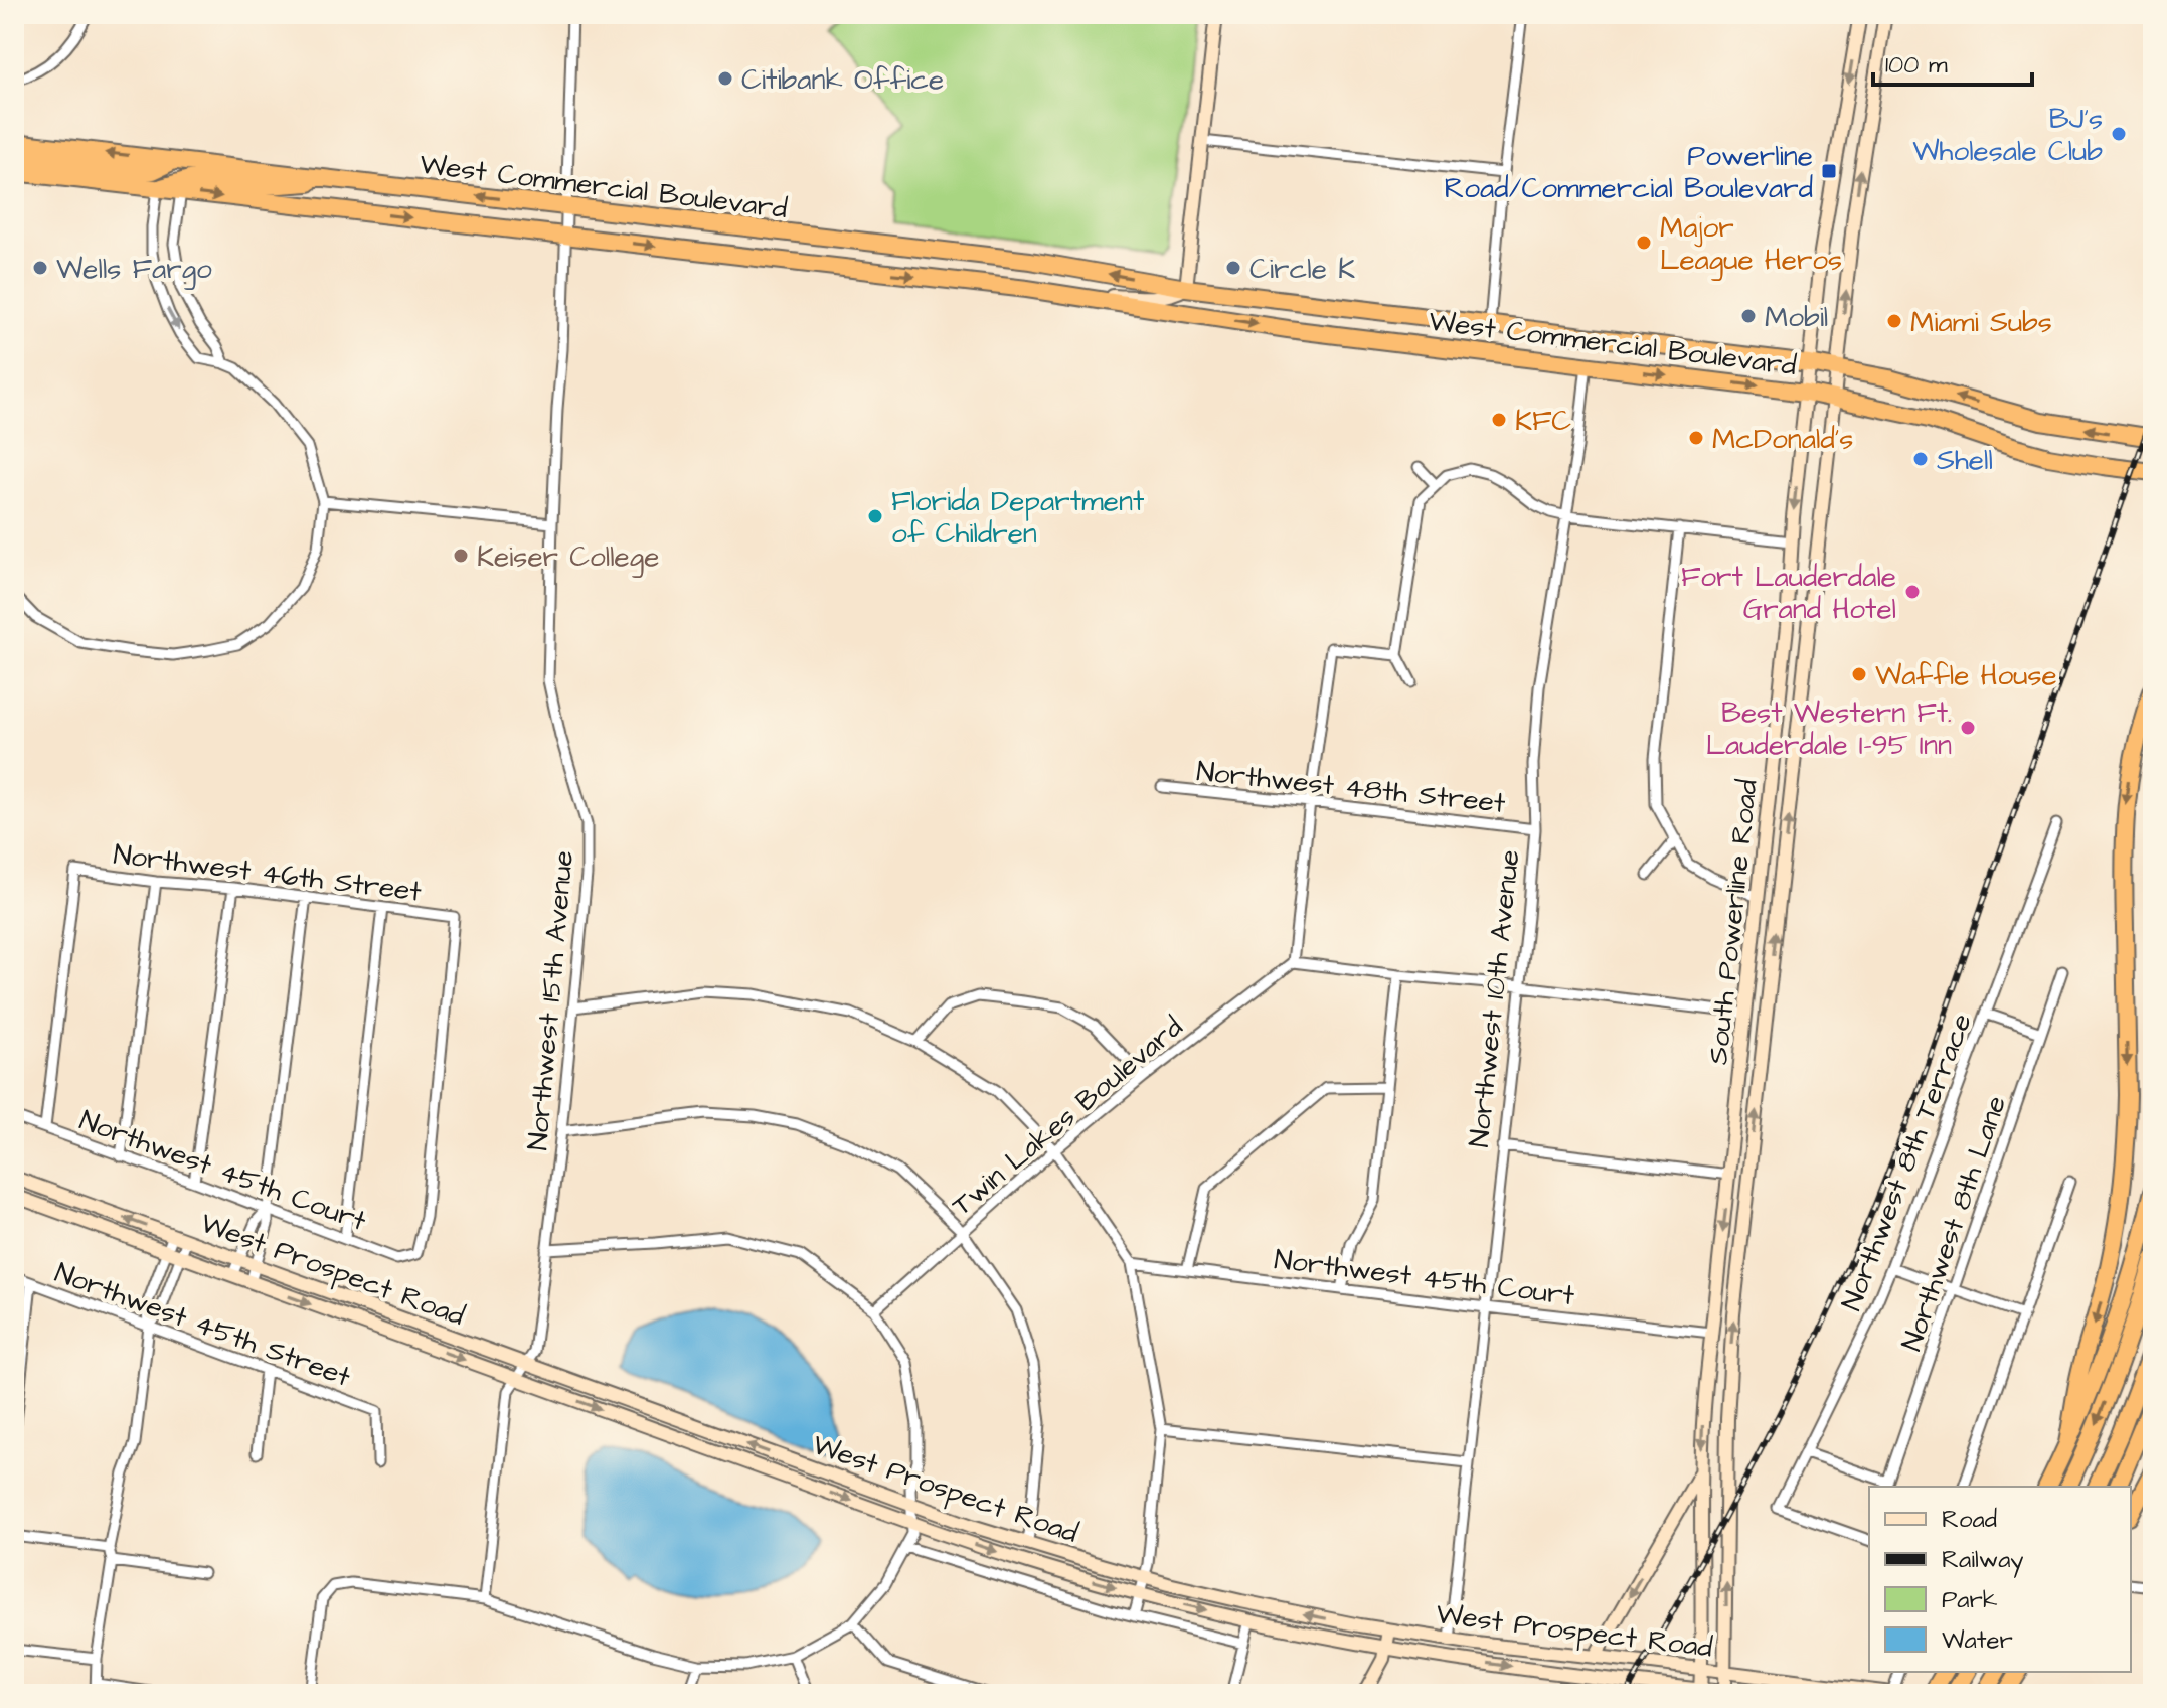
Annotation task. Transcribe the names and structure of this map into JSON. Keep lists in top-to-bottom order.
{
  "streets": {
    "highway": ["West Commercial Boulevard"],
    "main road": ["South Powerline Road", "West Prospect Road"],
    "street": [
      "Northwest 48th Street",
      "Northwest 46th Street",
      "Northwest 10th Avenue",
      "Northwest 15th Avenue",
      "Twin Lakes Boulevard",
      "Northwest 8th Terrace",
      "Northwest 45th Court",
      "Northwest 8th Lane",
      "Northwest 45th Street"
    ]
  },
  "crossings": [
    ["West Commercial Boulevard", "South Powerline Road"],
    ["West Commercial Boulevard", "Northwest 10th Avenue"],
    ["West Commercial Boulevard", "Northwest 15th Avenue"],
    ["Northwest 48th Street", "Northwest 10th Avenue"],
    ["Northwest 46th Street", "Northwest 45th Court"],
    ["South Powerline Road", "Northwest 45th Court"],
    ["South Powerline Road", "West Prospect Road"],
    ["Northwest 10th Avenue", "Northwest 45th Court"],
    ["Northwest 10th Avenue", "West Prospect Road"],
    ["Northwest 15th Avenue", "West Prospect Road"]
  ],
  "places": {
    "other": [
      "Citibank Office",
      "BJ's Wholesale Club",
      "Major League Heros",
      "Wells Fargo",
      "Circle K",
      "Mobil",
      "Miami Subs",
      "KFC",
      "McDonald's",
      "Shell",
      "Florida Department of Children",
      "Keiser College",
      "Fort Lauderdale Grand Hotel",
      "Waffle House",
      "Best Western Ft. Lauderdale I-95 Inn"
    ],
    "transit": ["Powerline Road/Commercial Boulevard"]
  },
  "legend": [
    "Road",
    "Railway",
    "Park",
    "Water"
  ],
  "scale_bar": "100 m"
}
